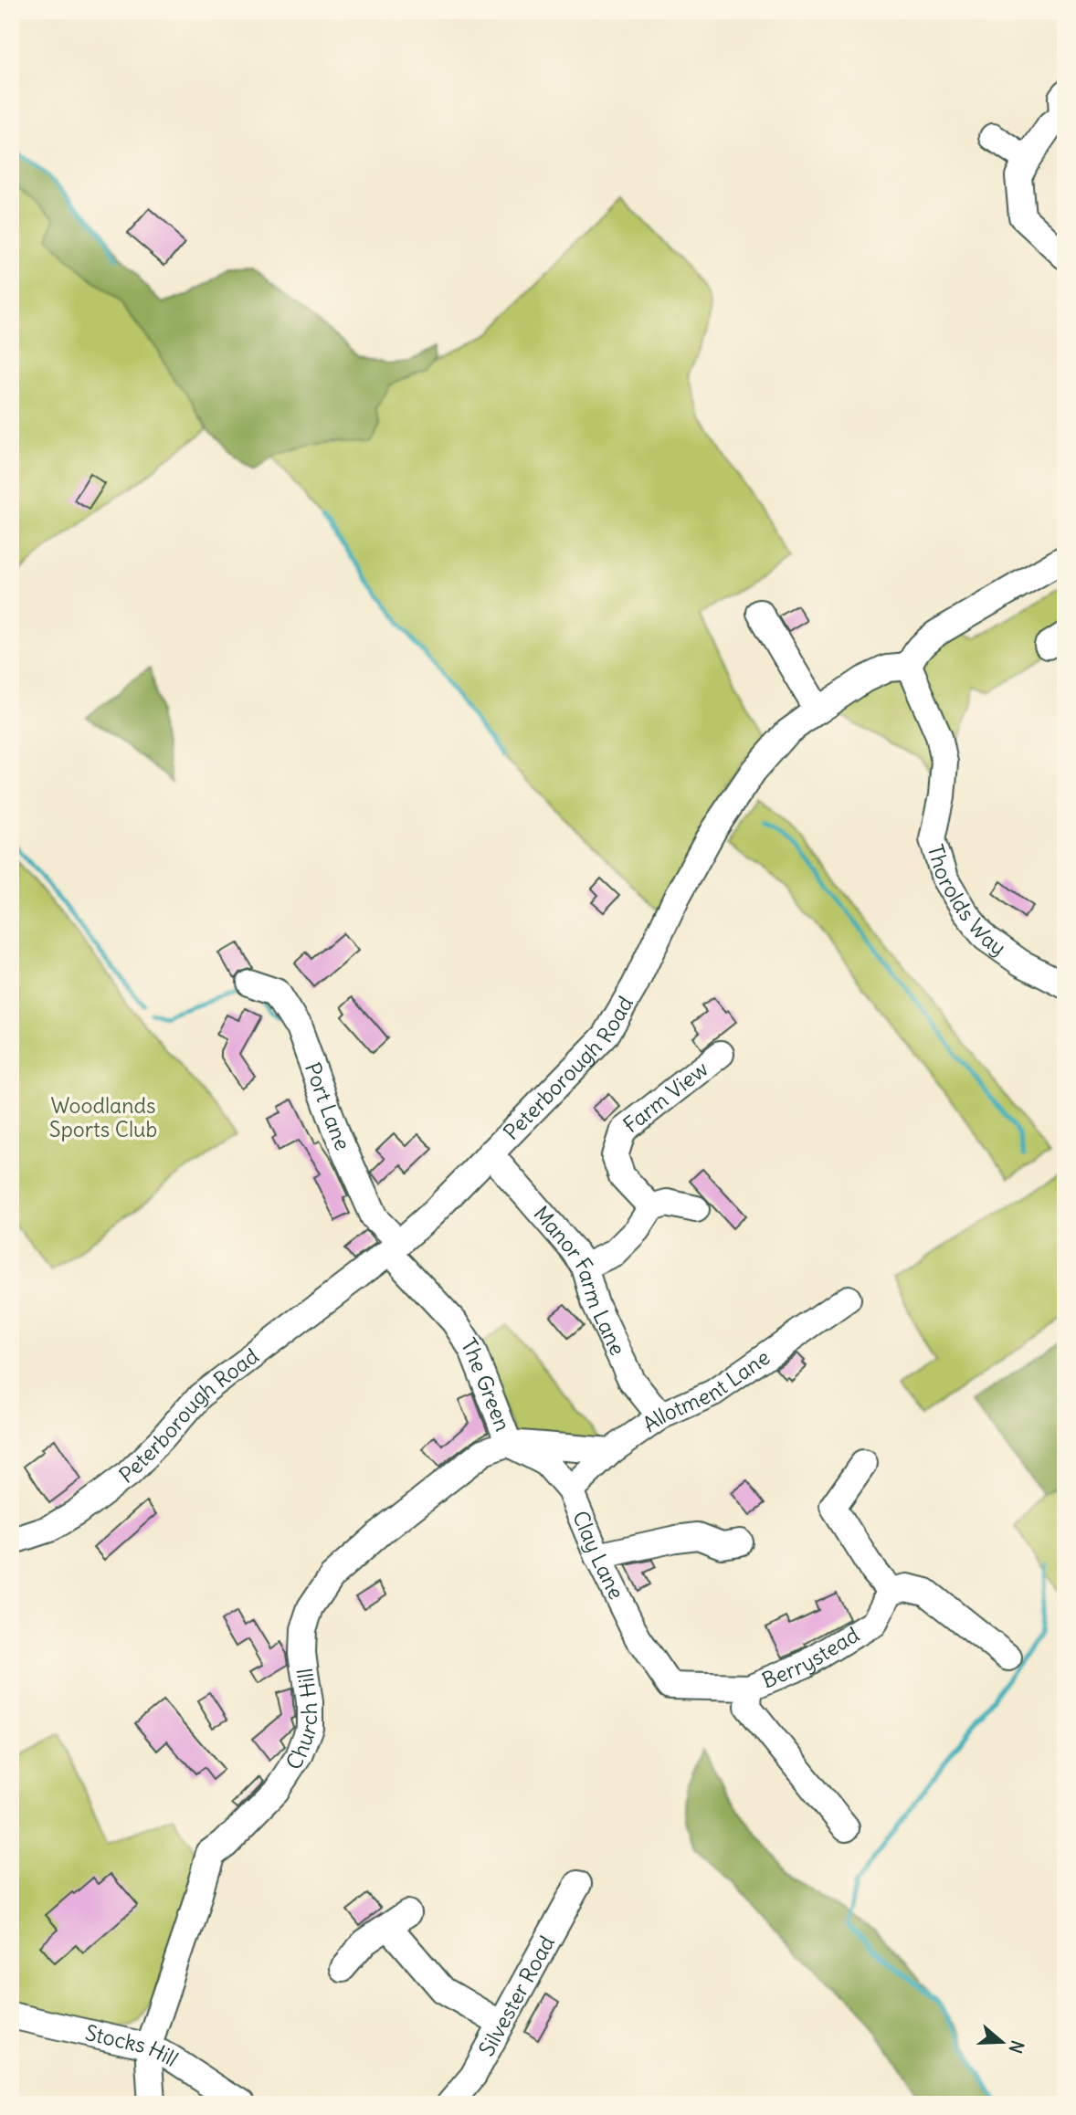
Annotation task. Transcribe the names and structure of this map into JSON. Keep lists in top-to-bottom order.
{
  "streets": {
    "street": [
      "Thorolds Way",
      "Peterborough Road",
      "Farm View",
      "Port Lane",
      "Manor Farm Lane",
      "The Green",
      "Allotment Lane",
      "Clay Lane",
      "Berrystead",
      "Church Hill",
      "Silvester Road",
      "Stocks Hill"
    ]
  },
  "crossings": [
    ["Thorolds Way", "Peterborough Road"],
    ["Peterborough Road", "Port Lane"],
    ["Peterborough Road", "Manor Farm Lane"],
    ["Peterborough Road", "The Green"],
    ["Port Lane", "The Green"],
    ["Manor Farm Lane", "Allotment Lane"],
    ["The Green", "Allotment Lane"],
    ["The Green", "Clay Lane"],
    ["The Green", "Church Hill"],
    ["Allotment Lane", "Clay Lane"],
    ["Clay Lane", "Berrystead"],
    ["Clay Lane", "Church Hill"],
    ["Church Hill", "Stocks Hill"]
  ],
  "parks": ["Woodlands Sports Club"],
  "north": "right"
}
